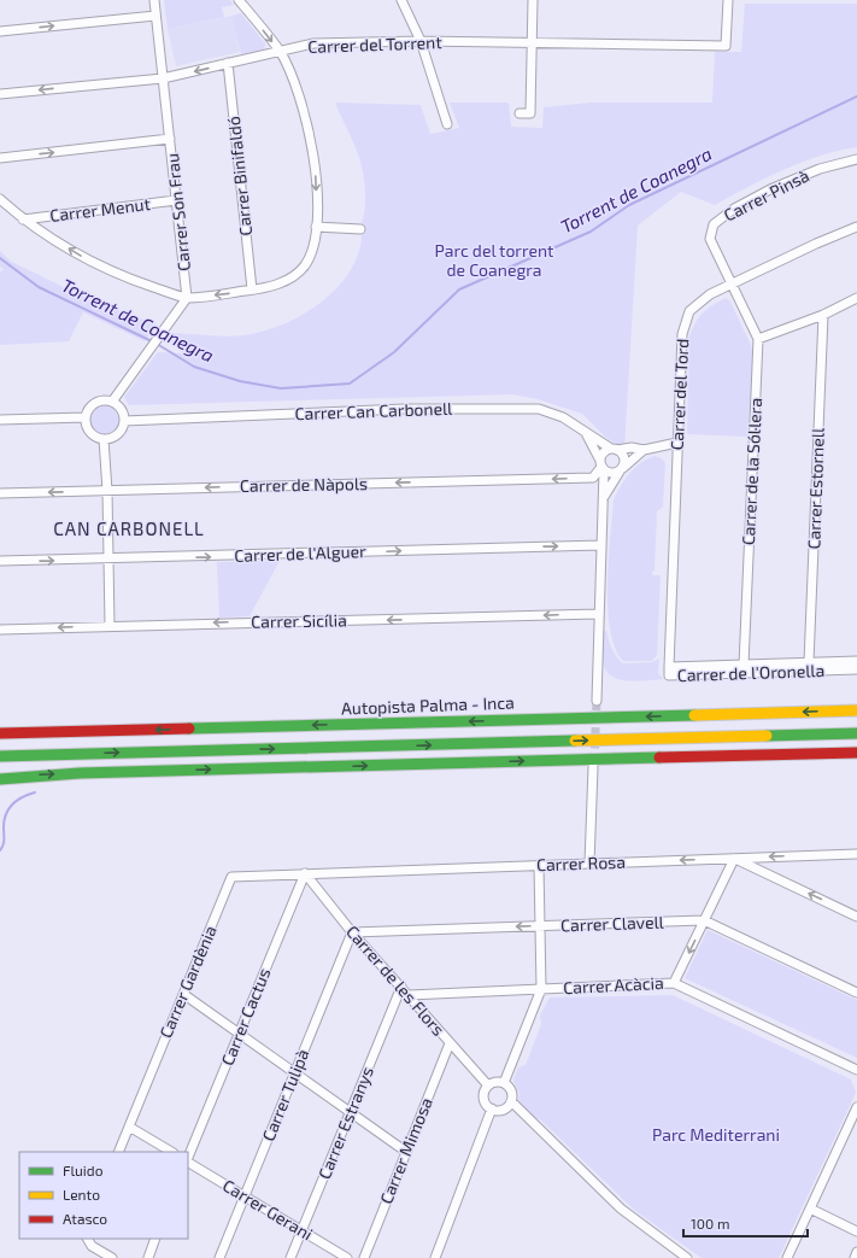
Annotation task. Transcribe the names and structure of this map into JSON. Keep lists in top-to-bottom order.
{
  "streets": {
    "highway": ["Autopista Palma - Inca"],
    "street": [
      "Carrer del Torrent",
      "Carrer Binifaldó",
      "Carrer Pinsà",
      "Carrer Menut",
      "Carrer Son Frau",
      "Carrer del Tord",
      "Carrer Can Carbonell",
      "Carrer de la Sól·lera",
      "Carrer de Nàpols",
      "Carrer Estornell",
      "Carrer de l'Alguer",
      "Carrer Sicília",
      "Carrer de l'Oronella",
      "Carrer Rosa",
      "Carrer Clavell",
      "Carrer de les Flors",
      "Carrer Gardènia",
      "Carrer Acàcia",
      "Carrer Cactus",
      "Carrer Tulipà",
      "Carrer Estranys",
      "Carrer Mimosa",
      "Carrer Gerani"
    ]
  },
  "crossings": [
    ["Carrer del Torrent", "Carrer Binifaldó"],
    ["Carrer del Torrent", "Carrer Son Frau"],
    ["Carrer Pinsà", "Carrer del Tord"],
    ["Carrer Pinsà", "Carrer de la Sól·lera"],
    ["Carrer Menut", "Carrer Son Frau"],
    ["Carrer del Tord", "Carrer de la Sól·lera"],
    ["Carrer del Tord", "Carrer de l'Oronella"],
    ["Carrer Can Carbonell", "Carrer de Nàpols"],
    ["Carrer de la Sól·lera", "Carrer de l'Oronella"],
    ["Carrer Estornell", "Carrer de l'Oronella"],
    ["Carrer Rosa", "Carrer de les Flors"],
    ["Carrer Rosa", "Carrer Gardènia"],
    ["Carrer Rosa", "Carrer Cactus"],
    ["Carrer Clavell", "Carrer de les Flors"],
    ["Carrer Clavell", "Carrer Tulipà"],
    ["Carrer de les Flors", "Carrer Gardènia"],
    ["Carrer de les Flors", "Carrer Acàcia"],
    ["Carrer de les Flors", "Carrer Cactus"],
    ["Carrer de les Flors", "Carrer Tulipà"],
    ["Carrer de les Flors", "Carrer Estranys"],
    ["Carrer de les Flors", "Carrer Mimosa"],
    ["Carrer Gardènia", "Carrer Cactus"],
    ["Carrer Tulipà", "Carrer Gerani"],
    ["Carrer Estranys", "Carrer Gerani"]
  ],
  "one_way": [
    "Carrer de Nàpols",
    "Carrer de l'Alguer",
    "Carrer Sicília",
    "Carrer Rosa",
    "Carrer Clavell"
  ],
  "districts": ["CAN CARBONELL"],
  "water": ["Torrent de Coanegra"],
  "parks": ["Parc del torrent de Coanegra", "Parc Mediterrani"],
  "legend": ["Fluido", "Lento", "Atasco"],
  "scale_bar": "100 m"
}
